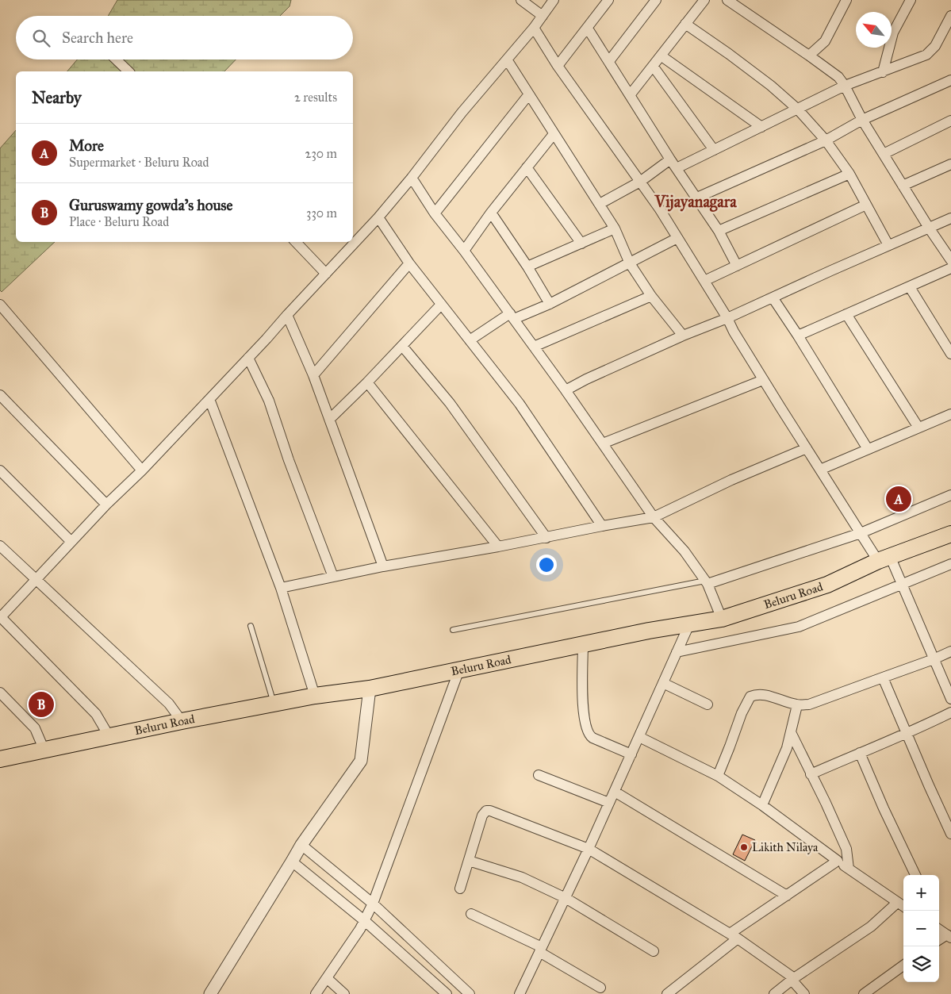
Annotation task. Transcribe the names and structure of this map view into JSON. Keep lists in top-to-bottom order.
{
  "streets": {
    "highway": ["Beluru Road"]
  },
  "districts": ["Vijayanagara"],
  "places": ["Likith Nilaya"],
  "north": "top left",
  "page": {
    "search": "Search here",
    "heading": ["Nearby", "2 results"],
    "list": [
      {
        "mark": "A",
        "name": "More",
        "note": "Supermarket · Beluru Road",
        "value": "230 m"
      },
      {
        "mark": "B",
        "name": "Guruswamy gowda's house",
        "note": "Place · Beluru Road",
        "value": "330 m"
      }
    ],
    "pins": ["A", "B"],
    "map_buttons": ["+", "−"]
  }
}
